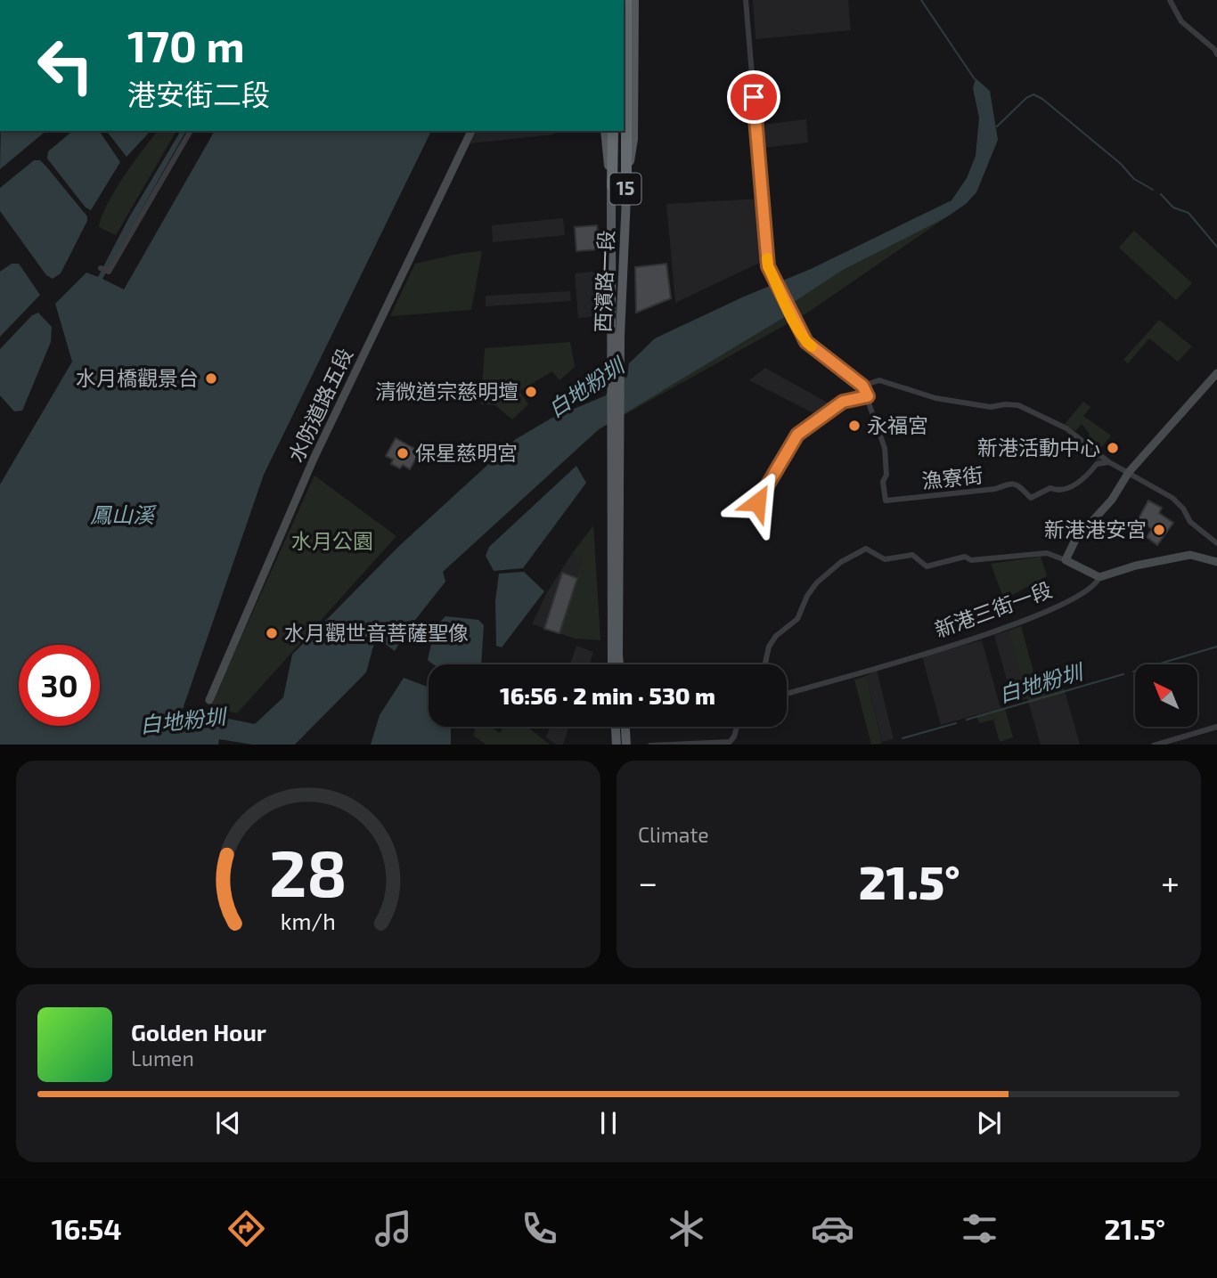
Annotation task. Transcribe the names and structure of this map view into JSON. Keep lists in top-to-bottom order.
{
  "streets": {
    "main road": ["15", "西濱路一段"],
    "street": ["水防道路五段", "漁寮街", "新港三街一段"]
  },
  "crossings": [
    ["15", "西濱路一段"]
  ],
  "water": ["白地粉圳", "鳳山溪"],
  "parks": ["水月公園"],
  "places": [
    "水月橋觀景台",
    "清微道宗慈明壇",
    "永福宮",
    "新港活動中心",
    "保星慈明宮",
    "新港港安宮",
    "水月觀世音菩薩聖像"
  ],
  "north": "top left",
  "page": {
    "turn": ["170 m", "港安街二段"],
    "limit": "30",
    "trip": "16:56 · 2 min · 530 m",
    "tile": "Climate",
    "heat": ["−", "21.5°", "+"],
    "song": ["Golden Hour", "Lumen"],
    "tabs": ["16:54", "21.5°"],
    "gauge": ["28", "km/h"]
  }
}
